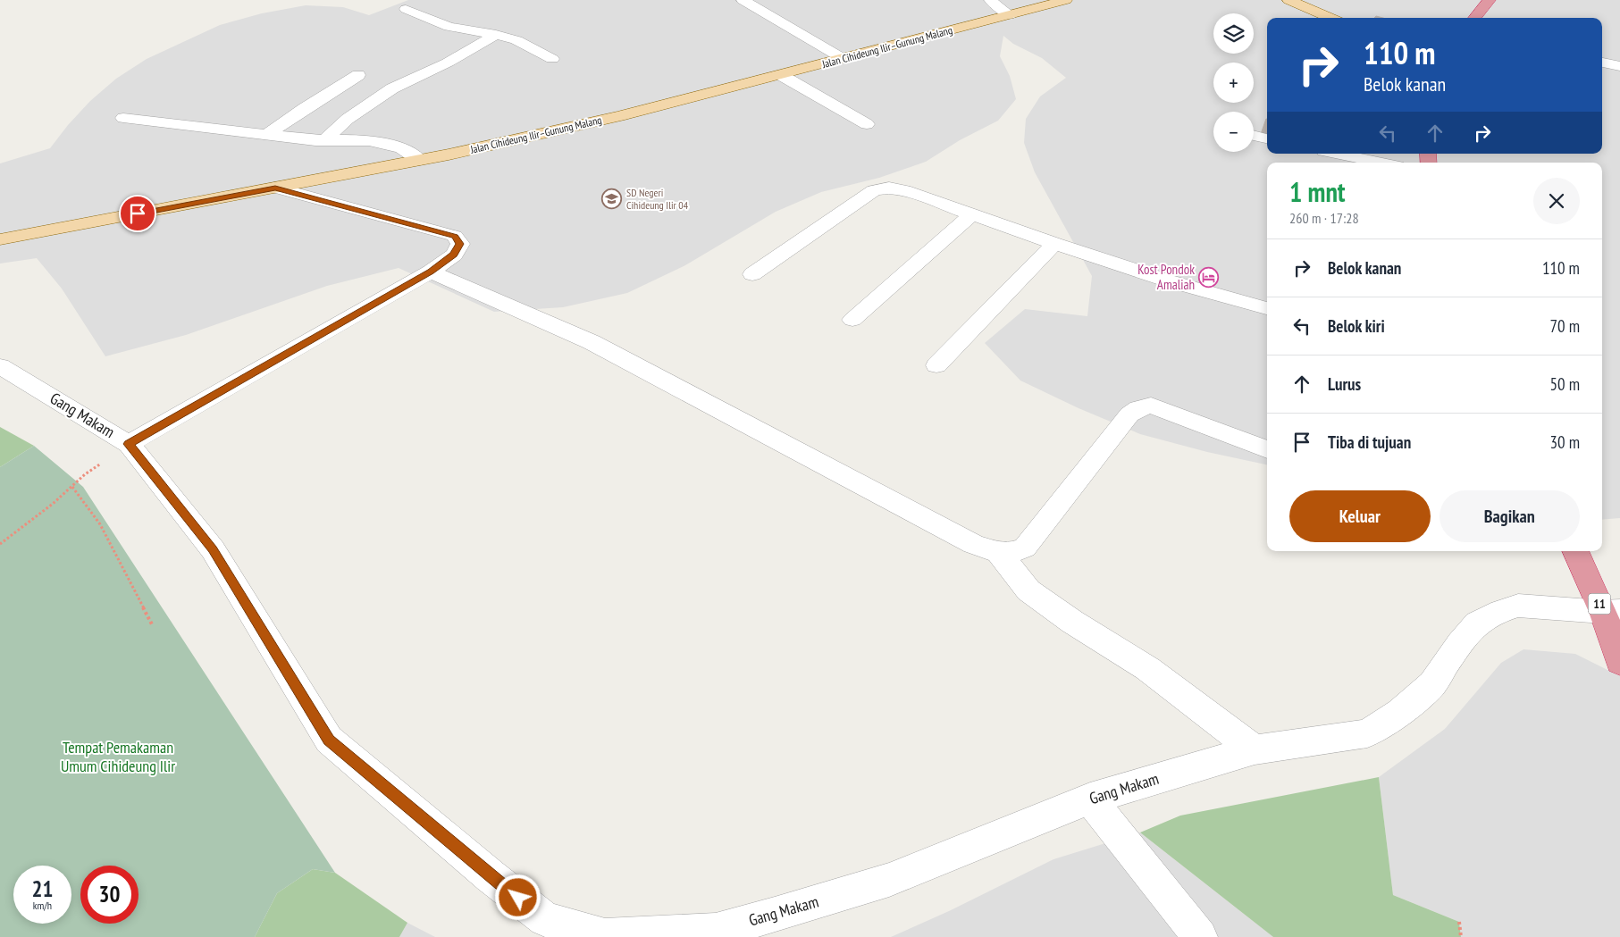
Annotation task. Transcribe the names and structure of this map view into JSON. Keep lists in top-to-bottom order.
{
  "streets": {
    "highway": ["11"],
    "main road": ["Jalan Cihideung Ilir–Gunung Malang"],
    "street": ["Gang Makam"]
  },
  "crossings": [
    ["Gang Makam", "11"]
  ],
  "parks": ["Tempat Pemakaman Umum Cihideung Ilir"],
  "places": {
    "school or university": ["SD Negeri Cihideung Ilir 04"],
    "hotel": ["Kost Pondok Amaliah"]
  },
  "page": {
    "map_buttons": ["+", "−"],
    "turn": ["110 m", "Belok kanan"],
    "heading": ["1 mnt", "260 m · 17:28"],
    "list": [
      {
        "name": "Belok kanan",
        "value": "110 m"
      },
      {
        "name": "Belok kiri",
        "value": "70 m"
      },
      {
        "name": "Lurus",
        "value": "50 m"
      },
      {
        "name": "Tiba di tujuan",
        "value": "30 m"
      }
    ],
    "buttons": ["Keluar", "Bagikan"],
    "speed": "21 km/h",
    "limit": "30"
  }
}
